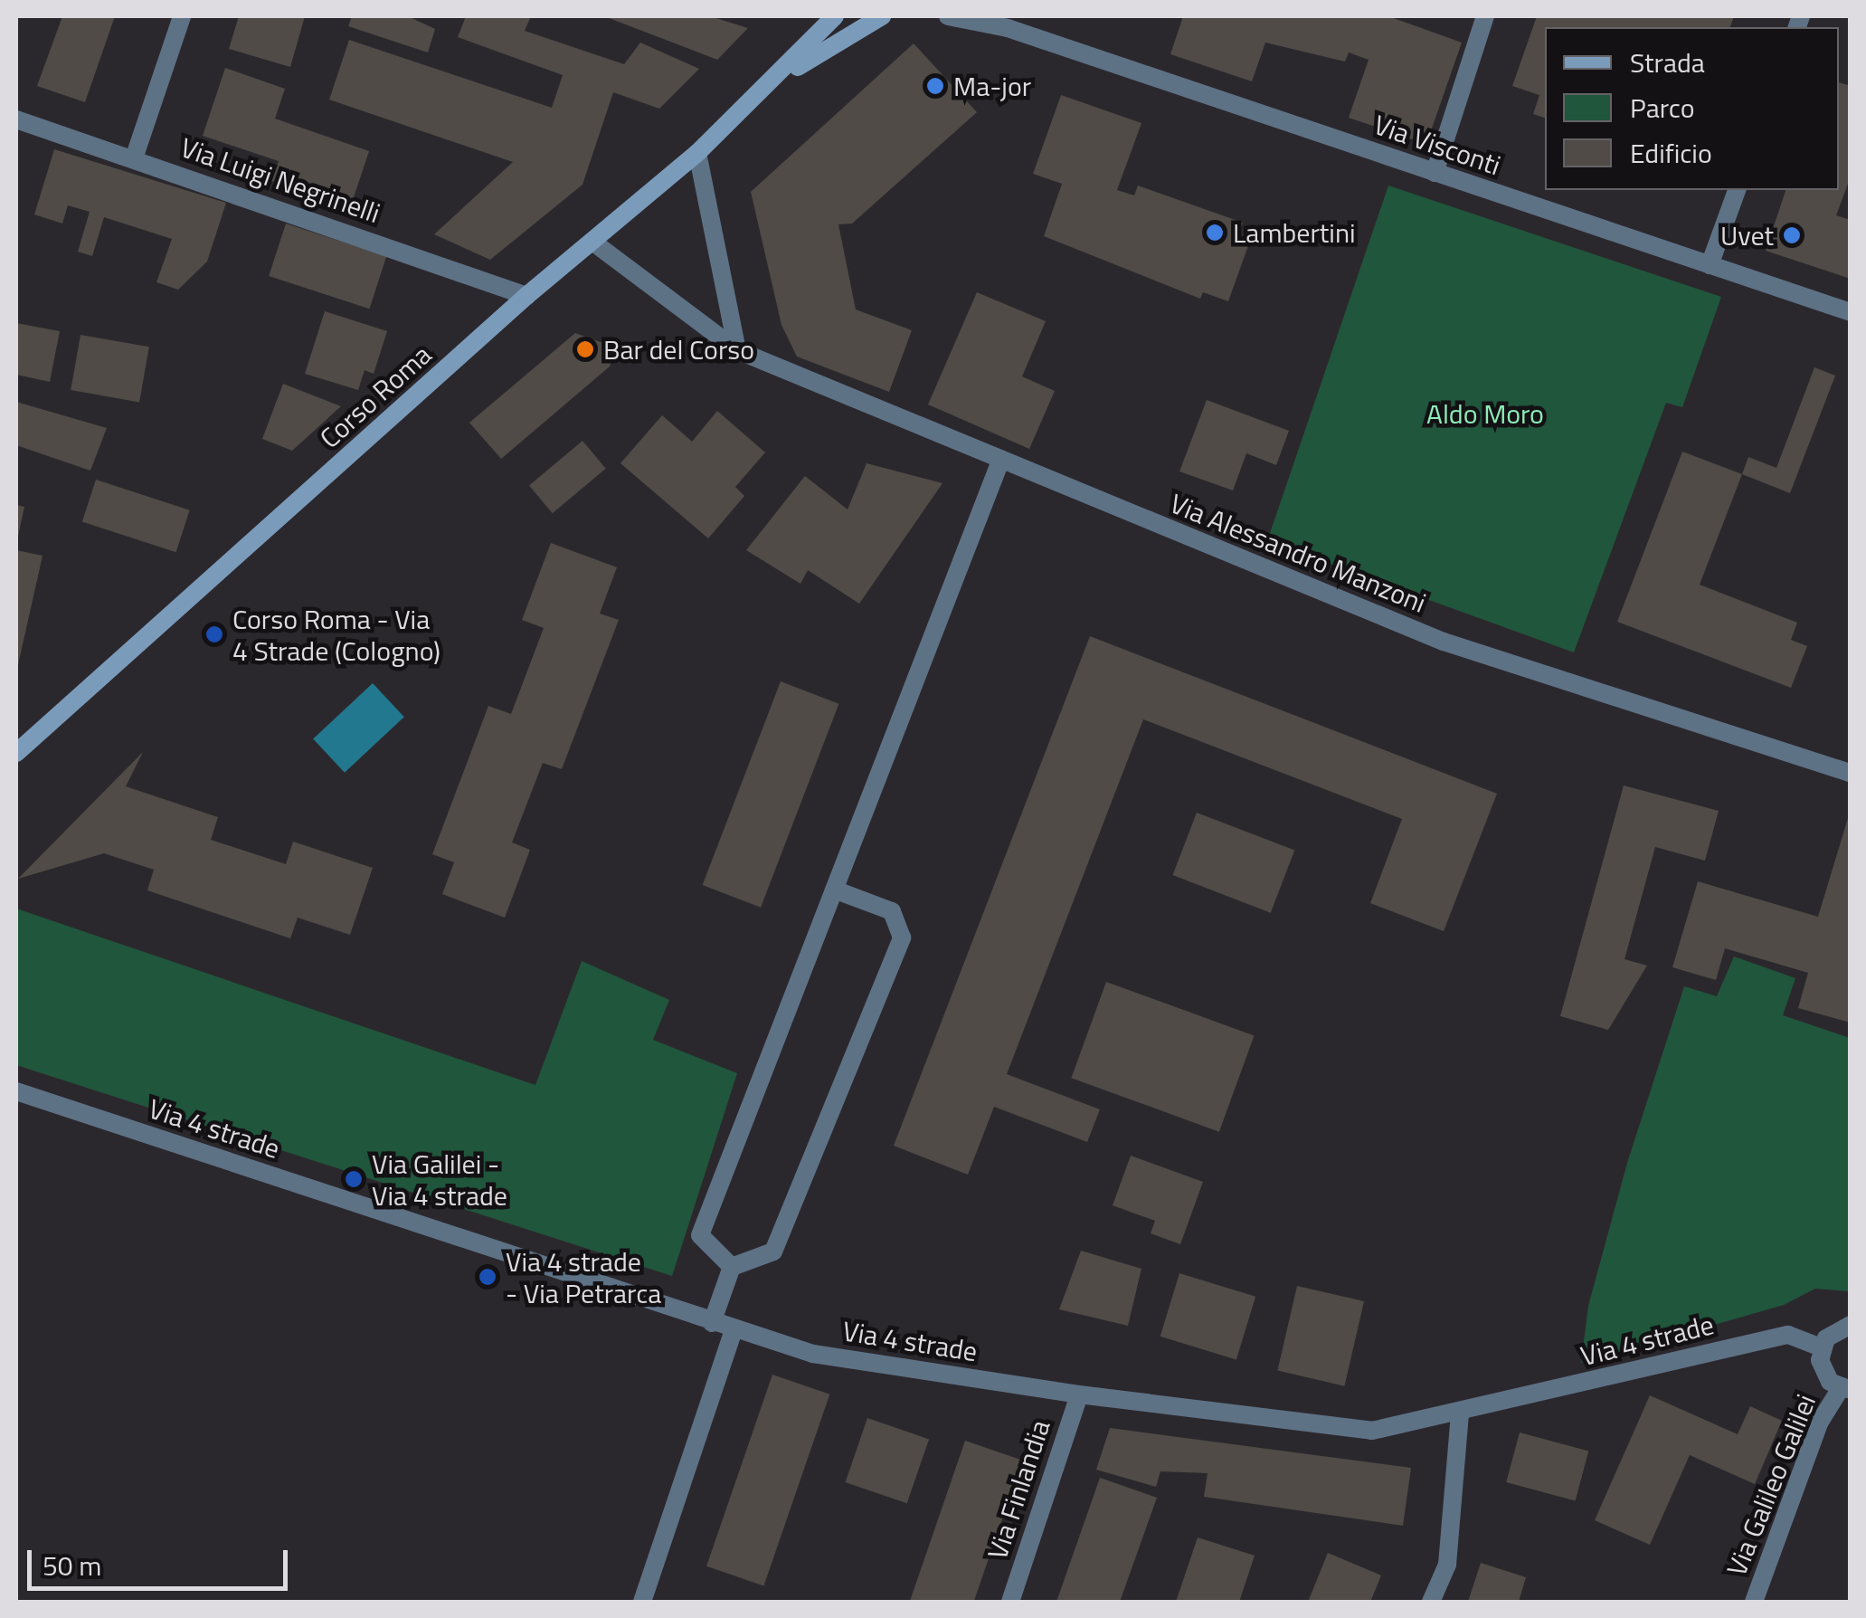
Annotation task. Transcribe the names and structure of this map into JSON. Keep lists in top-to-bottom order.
{
  "streets": {
    "main road": ["Corso Roma"],
    "street": [
      "Via Visconti",
      "Via Luigi Negrinelli",
      "Via Alessandro Manzoni",
      "Via 4 strade",
      "Via Galileo Galilei",
      "Via Finlandia"
    ]
  },
  "crossings": [
    ["Via Luigi Negrinelli", "Corso Roma"],
    ["Corso Roma", "Via Alessandro Manzoni"],
    ["Via 4 strade", "Via Finlandia"]
  ],
  "parks": ["Aldo Moro"],
  "places": [
    "Ma-jor",
    "Lambertini",
    "Uvet",
    "Bar del Corso",
    "Corso Roma - Via 4 Strade (Cologno)",
    "Via Galilei - Via 4 strade",
    "Via 4 strade - Via Petrarca"
  ],
  "legend": ["Strada", "Parco", "Edificio"],
  "scale_bar": "50 m"
}
